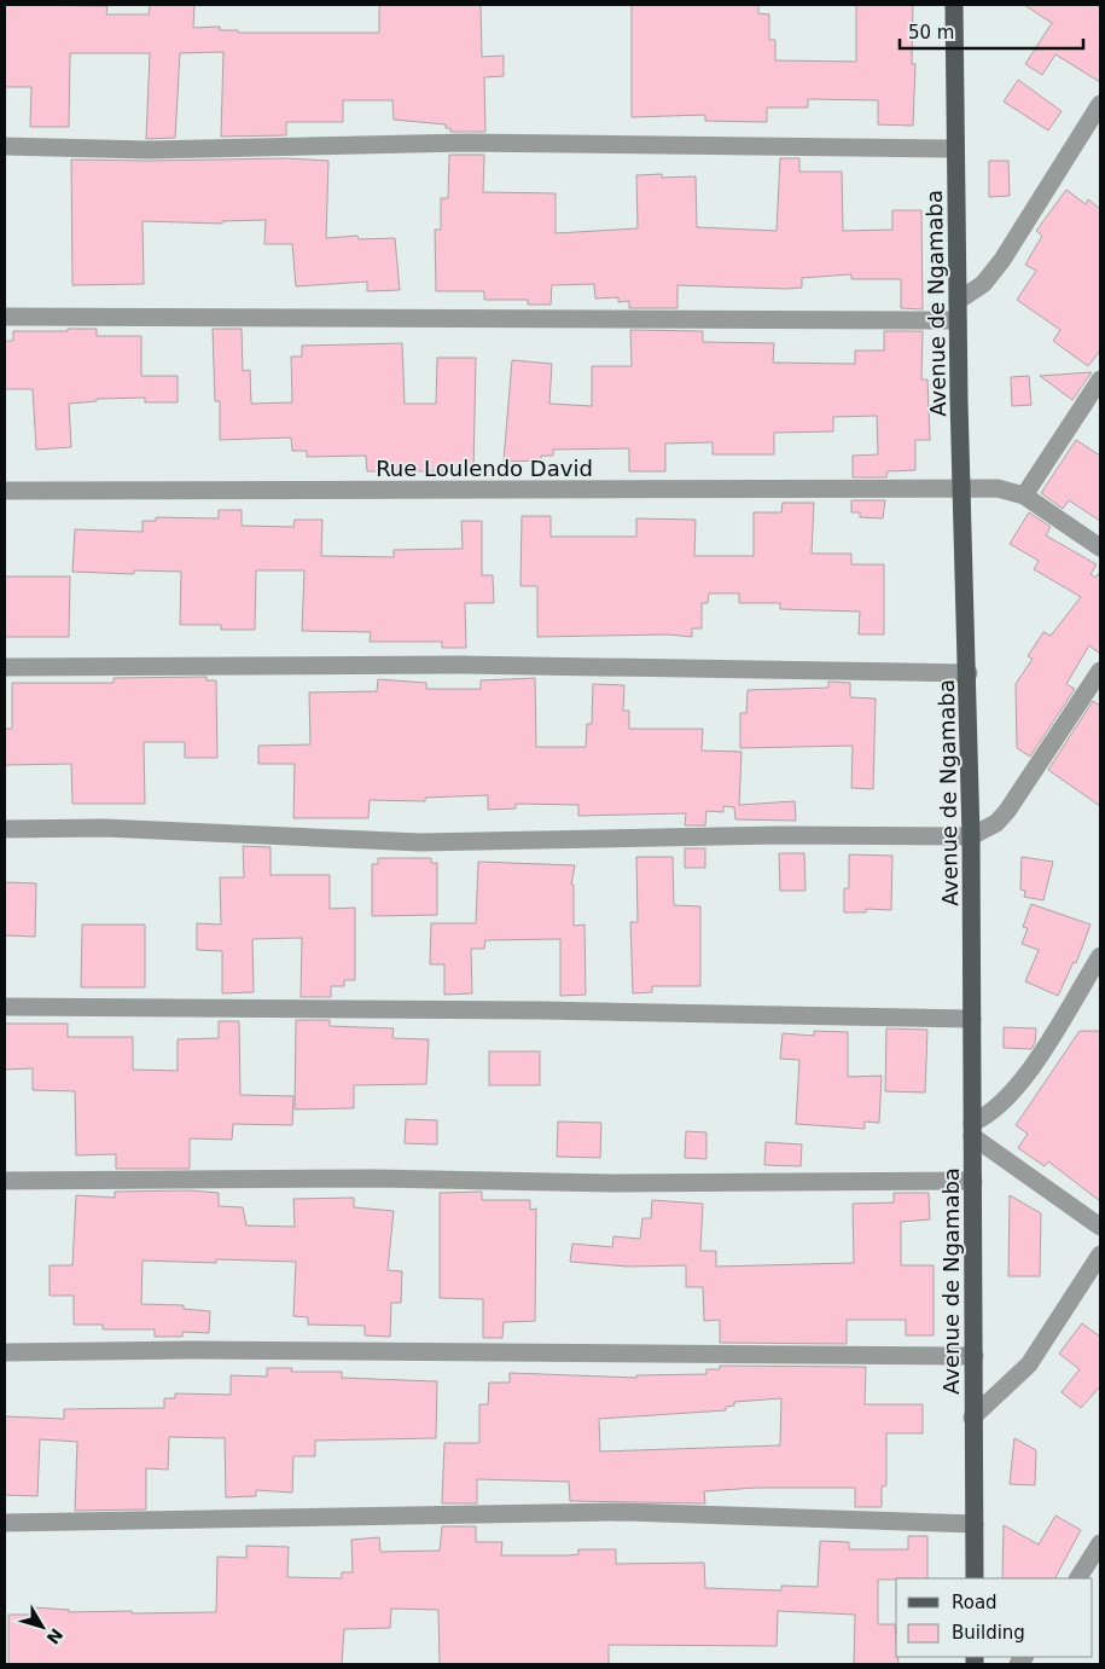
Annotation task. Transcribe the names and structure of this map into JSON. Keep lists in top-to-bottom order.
{
  "streets": {
    "main road": ["Avenue de Ngamaba"],
    "street": ["Rue Loulendo David"]
  },
  "crossings": [
    ["Avenue de Ngamaba", "Rue Loulendo David"]
  ],
  "legend": ["Road", "Building"],
  "scale_bar": "50 m",
  "north": "bottom right"
}
